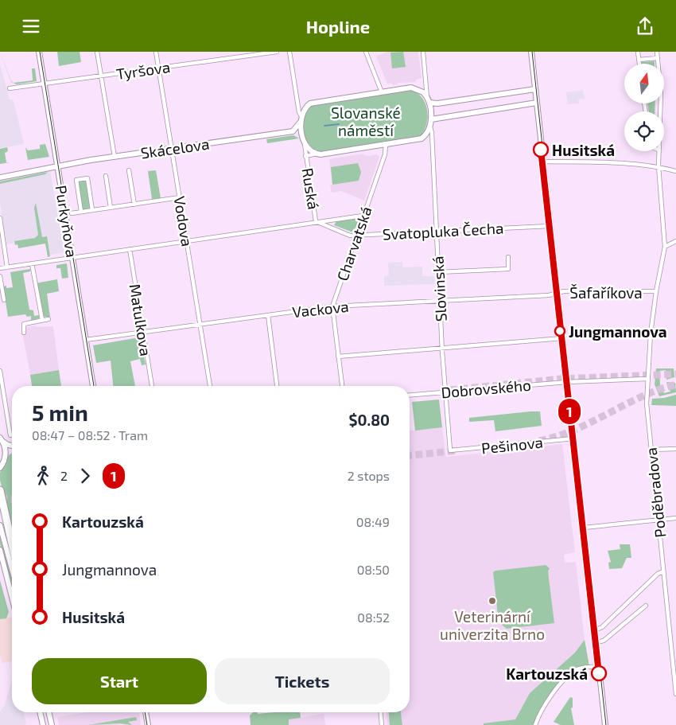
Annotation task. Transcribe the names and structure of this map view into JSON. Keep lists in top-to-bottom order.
{
  "streets": {
    "street": [
      "Tyršova",
      "Skácelova",
      "Ruská",
      "Purkyňova",
      "Vodova",
      "Svatopluka Čecha",
      "Charvatská",
      "Slovinská",
      "Šafaříkova",
      "Vackova",
      "Matulkova",
      "Dobrovského",
      "Pešinova",
      "Poděbradova"
    ]
  },
  "crossings": [
    ["Tyršova", "Purkyňova"],
    ["Tyršova", "Vodova"],
    ["Skácelova", "Purkyňova"],
    ["Skácelova", "Vodova"],
    ["Ruská", "Svatopluka Čecha"],
    ["Purkyňova", "Svatopluka Čecha"],
    ["Purkyňova", "Vackova"],
    ["Vodova", "Svatopluka Čecha"],
    ["Vodova", "Vackova"],
    ["Svatopluka Čecha", "Charvatská"],
    ["Svatopluka Čecha", "Slovinská"],
    ["Svatopluka Čecha", "Matulkova"],
    ["Charvatská", "Vackova"],
    ["Slovinská", "Vackova"],
    ["Slovinská", "Dobrovského"],
    ["Slovinská", "Pešinova"],
    ["Šafaříkova", "Vackova"],
    ["Šafaříkova", "Poděbradova"],
    ["Vackova", "Matulkova"],
    ["Dobrovského", "Poděbradova"]
  ],
  "parks": ["Slovanské náměstí"],
  "places": [
    "Husitská",
    "Jungmannova",
    "Veterinární univerzita Brno",
    "Kartouzská"
  ],
  "lines": ["tram line 1"],
  "north": "top",
  "page": {
    "header": "Hopline",
    "on_map": "1",
    "heading": ["5 min", "08:47 – 08:52 · Tram", "$0.80"],
    "legs": ["2", "1", "2 stops"],
    "list": [
      {
        "name": "Kartouzská",
        "value": "08:49"
      },
      {
        "name": "Jungmannova",
        "value": "08:50"
      },
      {
        "name": "Husitská",
        "value": "08:52"
      }
    ],
    "buttons": ["Start", "Tickets"]
  }
}
